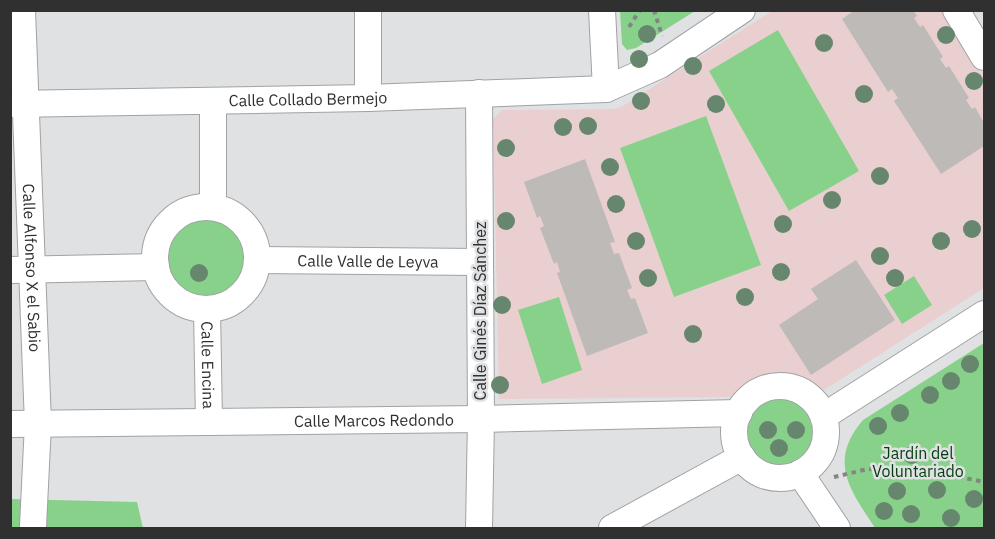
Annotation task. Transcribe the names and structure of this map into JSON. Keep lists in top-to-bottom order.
{
  "streets": {
    "street": [
      "Calle Collado Bermejo",
      "Calle Valle de Leyva",
      "Calle Alfonso X el Sabio",
      "Calle Ginés Díaz Sánchez",
      "Calle Encina",
      "Calle Marcos Redondo"
    ]
  },
  "crossings": [
    ["Calle Collado Bermejo", "Calle Alfonso X el Sabio"],
    ["Calle Collado Bermejo", "Calle Ginés Díaz Sánchez"],
    ["Calle Valle de Leyva", "Calle Ginés Díaz Sánchez"],
    ["Calle Valle de Leyva", "Calle Encina"],
    ["Calle Alfonso X el Sabio", "Calle Marcos Redondo"],
    ["Calle Ginés Díaz Sánchez", "Calle Marcos Redondo"],
    ["Calle Encina", "Calle Marcos Redondo"]
  ],
  "parks": ["Jardín del Voluntariado"]
}
